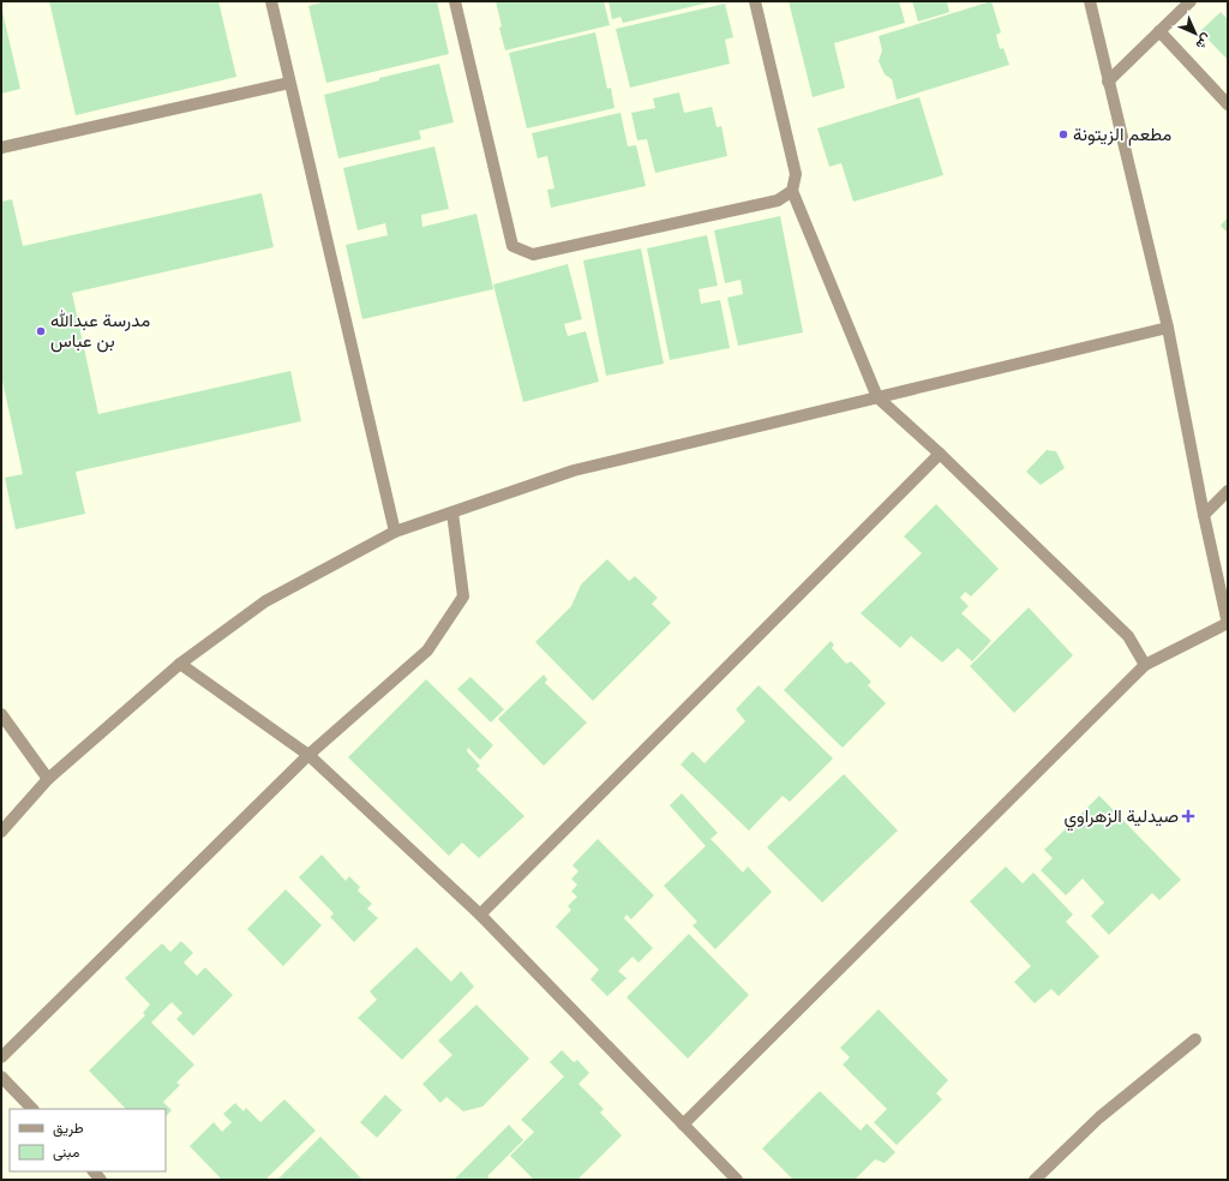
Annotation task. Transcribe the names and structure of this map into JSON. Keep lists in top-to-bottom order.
{
  "places": {
    "other": ["مطعم الزيتونة", "مدرسة عبدالله بن عباس"],
    "health": ["صيدلية الزهراوي"]
  },
  "legend": ["طريق", "مبنى"],
  "north": "bottom right"
}
